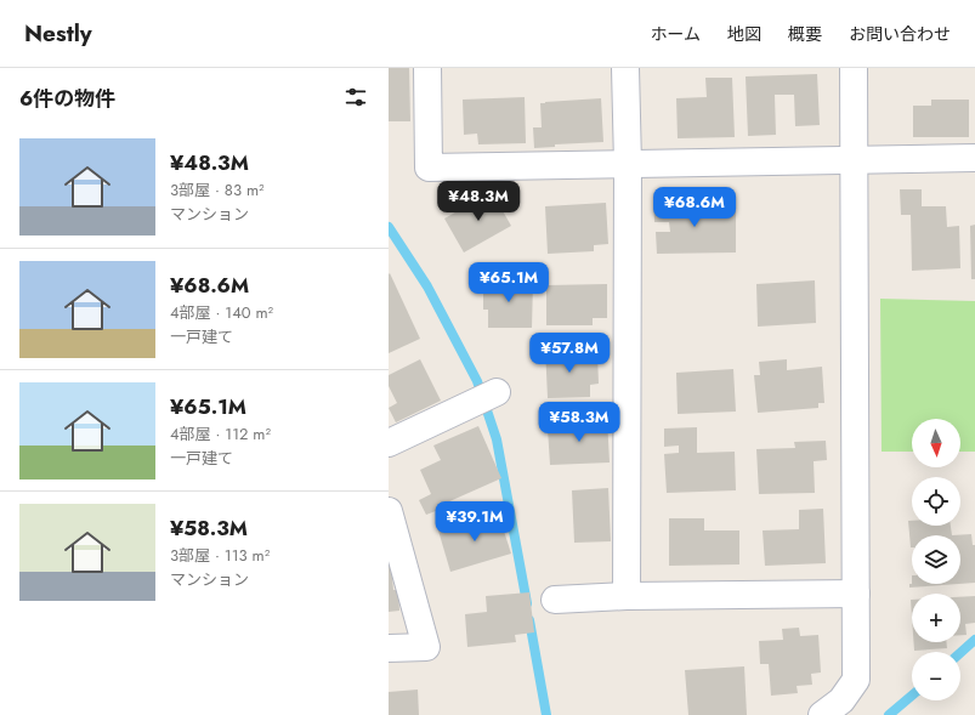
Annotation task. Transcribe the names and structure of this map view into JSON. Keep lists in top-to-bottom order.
{
  "north": "bottom",
  "page": {
    "header": "Nestly",
    "nav": [
      "ホーム",
      "地図",
      "概要",
      "お問い合わせ"
    ],
    "heading": "6件の物件",
    "list": [
      {
        "name": "¥48.3M",
        "note": "3部屋 · 83 m² · マンション"
      },
      {
        "name": "¥68.6M",
        "note": "4部屋 · 140 m² · 一戸建て"
      },
      {
        "name": "¥65.1M",
        "note": "4部屋 · 112 m² · 一戸建て"
      },
      {
        "name": "¥58.3M",
        "note": "3部屋 · 113 m² · マンション"
      }
    ],
    "price": [
      "¥48.3M",
      "¥68.6M",
      "¥65.1M",
      "¥57.8M",
      "¥58.3M",
      "¥39.1M"
    ],
    "map_buttons": ["+", "−"]
  }
}
